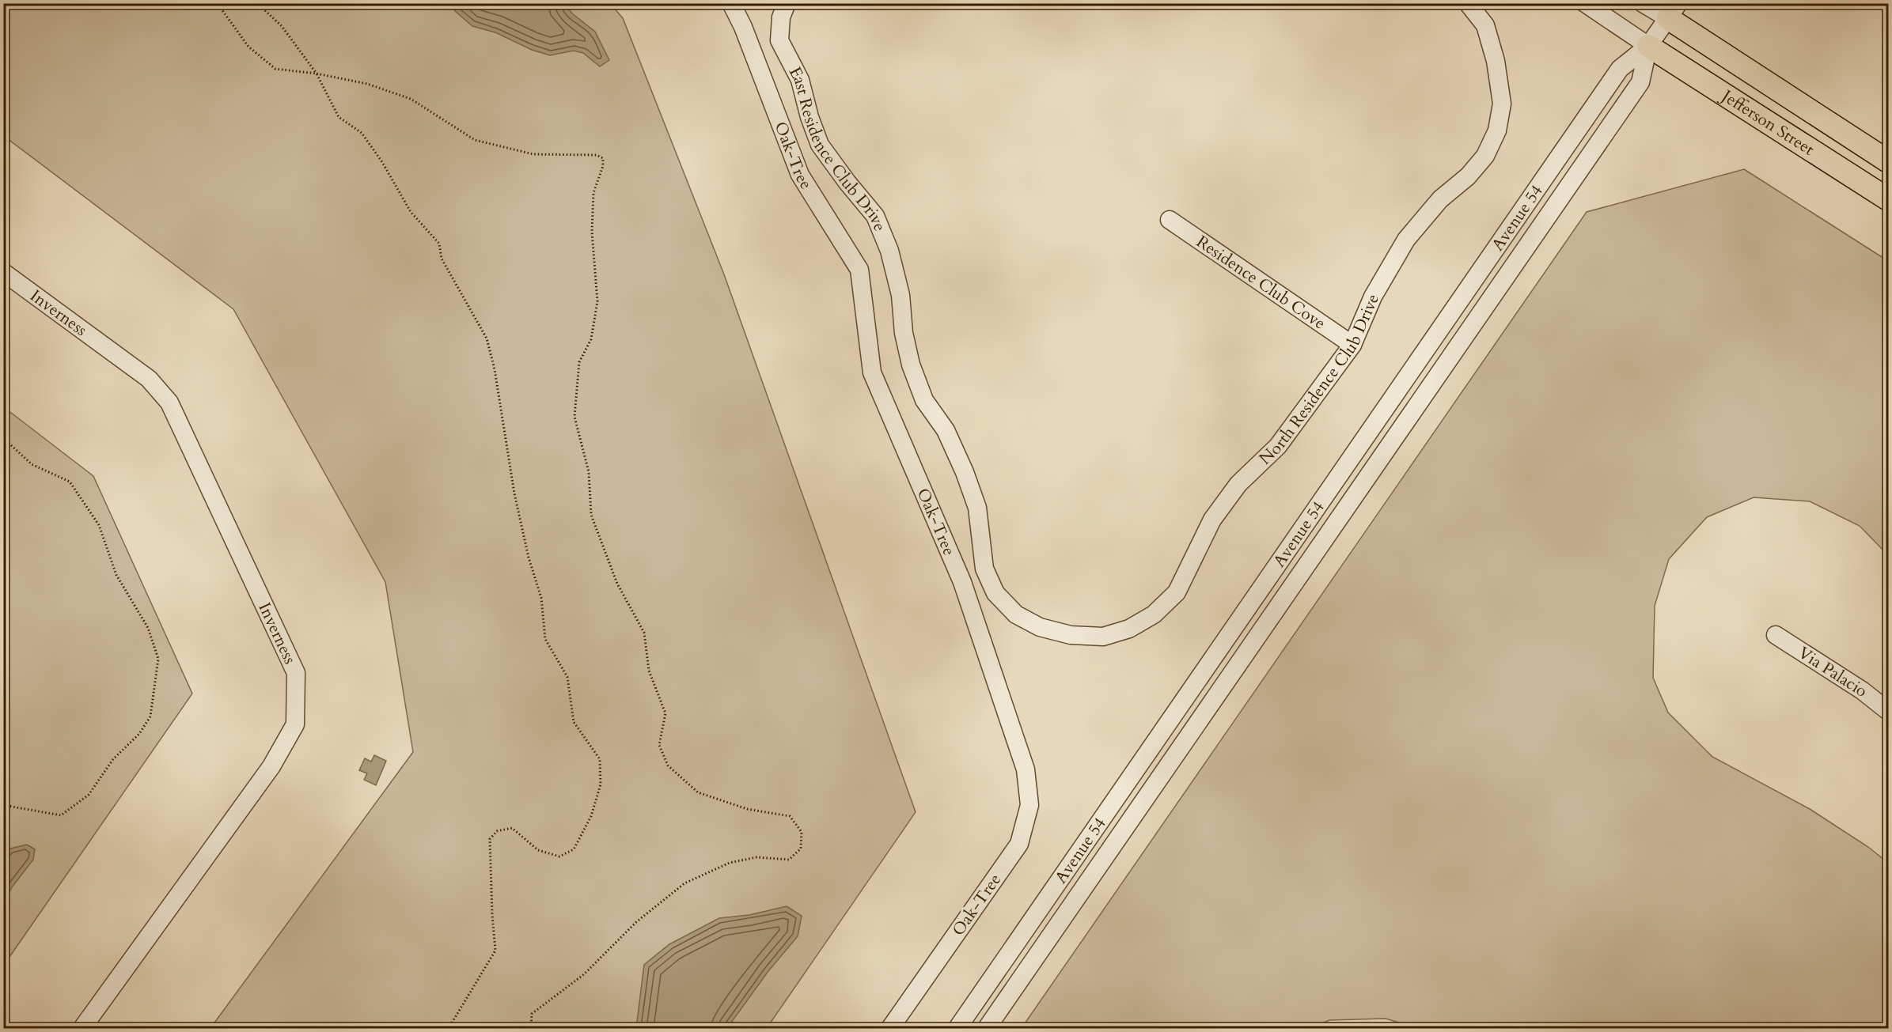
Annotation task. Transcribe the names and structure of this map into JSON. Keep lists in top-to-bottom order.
{
  "streets": {
    "main road": ["Jefferson Street"],
    "street": [
      "East Residence Club Drive",
      "Oak-Tree",
      "Avenue 54",
      "Residence Club Cove",
      "Inverness",
      "North Residence Club Drive",
      "Via Palacio"
    ]
  },
  "crossings": [
    ["Jefferson Street", "Avenue 54"],
    ["East Residence Club Drive", "North Residence Club Drive"],
    ["Residence Club Cove", "North Residence Club Drive"]
  ]
}
